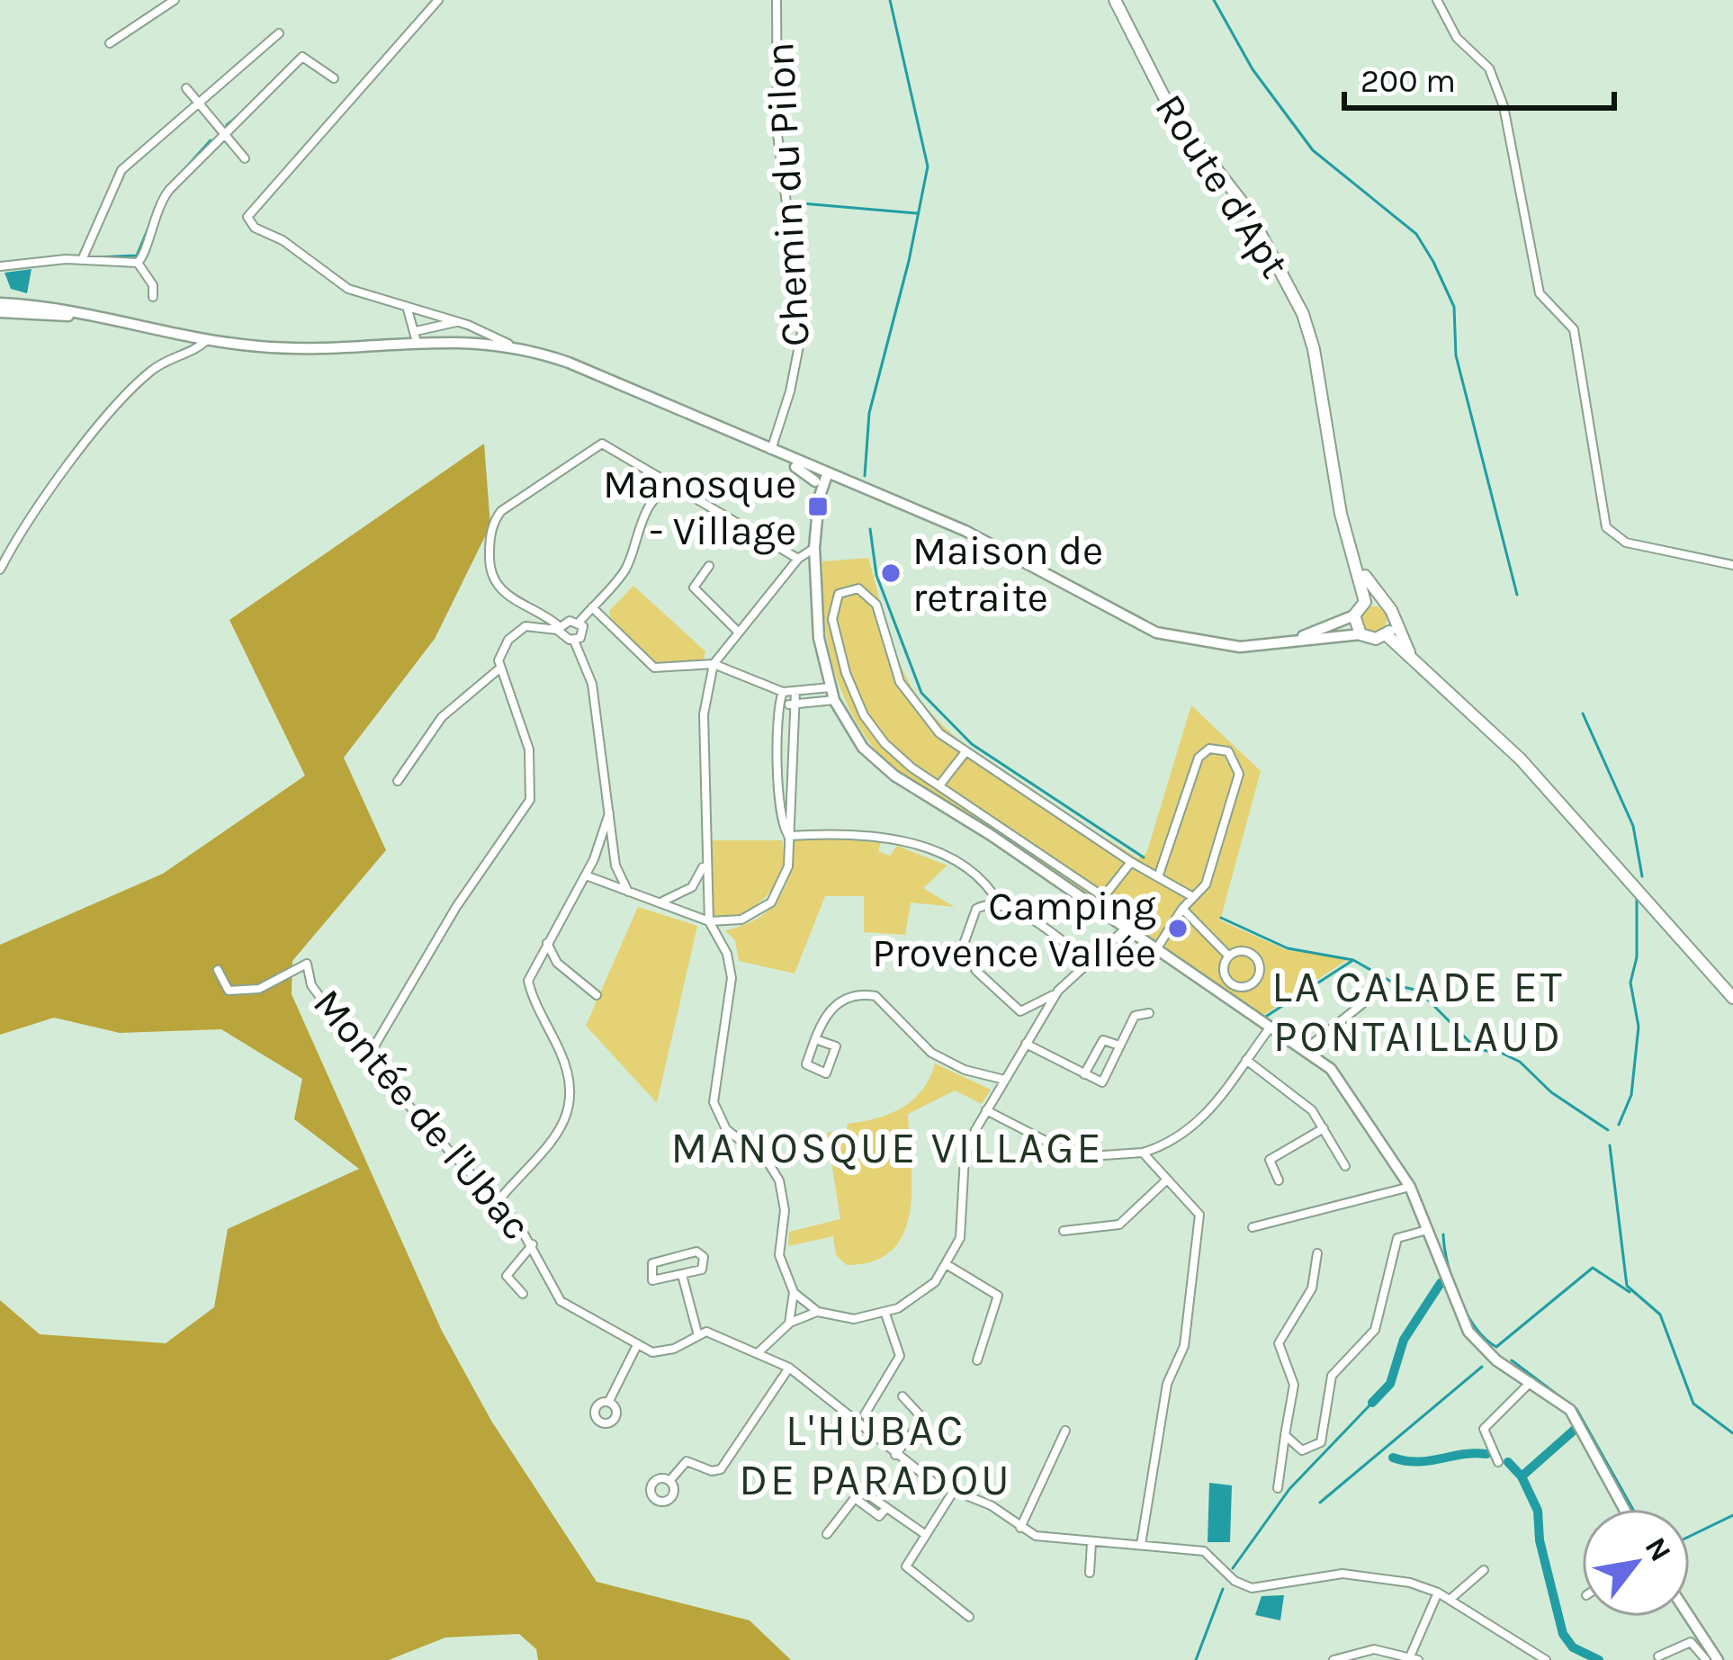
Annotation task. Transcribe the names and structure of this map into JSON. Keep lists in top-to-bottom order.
{
  "streets": {
    "main road": ["Route d'Apt"],
    "street": ["Chemin du Pilon", "Montée de l'Ubac"]
  },
  "districts": ["LA CALADE ET PONTAILLAUD", "MANOSQUE VILLAGE", "L'HUBAC DE PARADOU"],
  "places": {
    "transit": ["Manosque - Village"],
    "other": ["Maison de retraite", "Camping Provence Vallée"]
  },
  "scale_bar": "200 m",
  "north": "top right"
}
